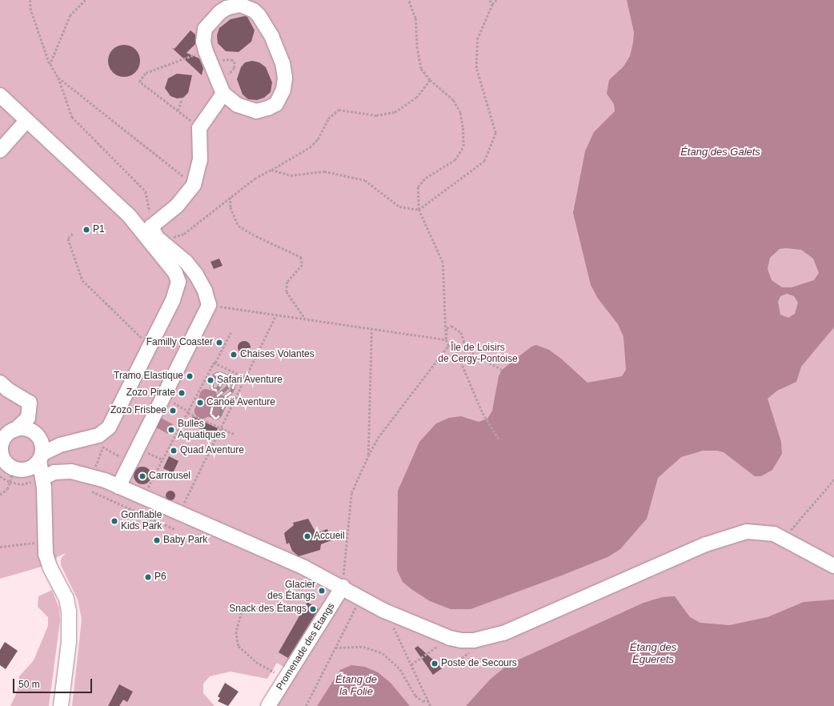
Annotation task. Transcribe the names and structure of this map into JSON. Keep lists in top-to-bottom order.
{
  "streets": {
    "street": ["Promenade des Étangs"]
  },
  "water": ["Étang des Galets", "Étang des Éguerets", "Étang de la Folie"],
  "parks": ["Île de Loisirs de Cergy-Pontoise"],
  "places": [
    "P1",
    "Familly Coaster",
    "Chaises Volantes",
    "Tramo Elastique",
    "Safari Aventure",
    "Zozo Pirate",
    "Canoë Aventure",
    "Zozo Frisbee",
    "Bulles Aquatiques",
    "Quad Aventure",
    "Carrousel",
    "Gonflable Kids Park",
    "Accueil",
    "Baby Park",
    "P6",
    "Glacier des Étangs",
    "Snack des Étangs",
    "Poste de Secours"
  ],
  "scale_bar": "50 m"
}
